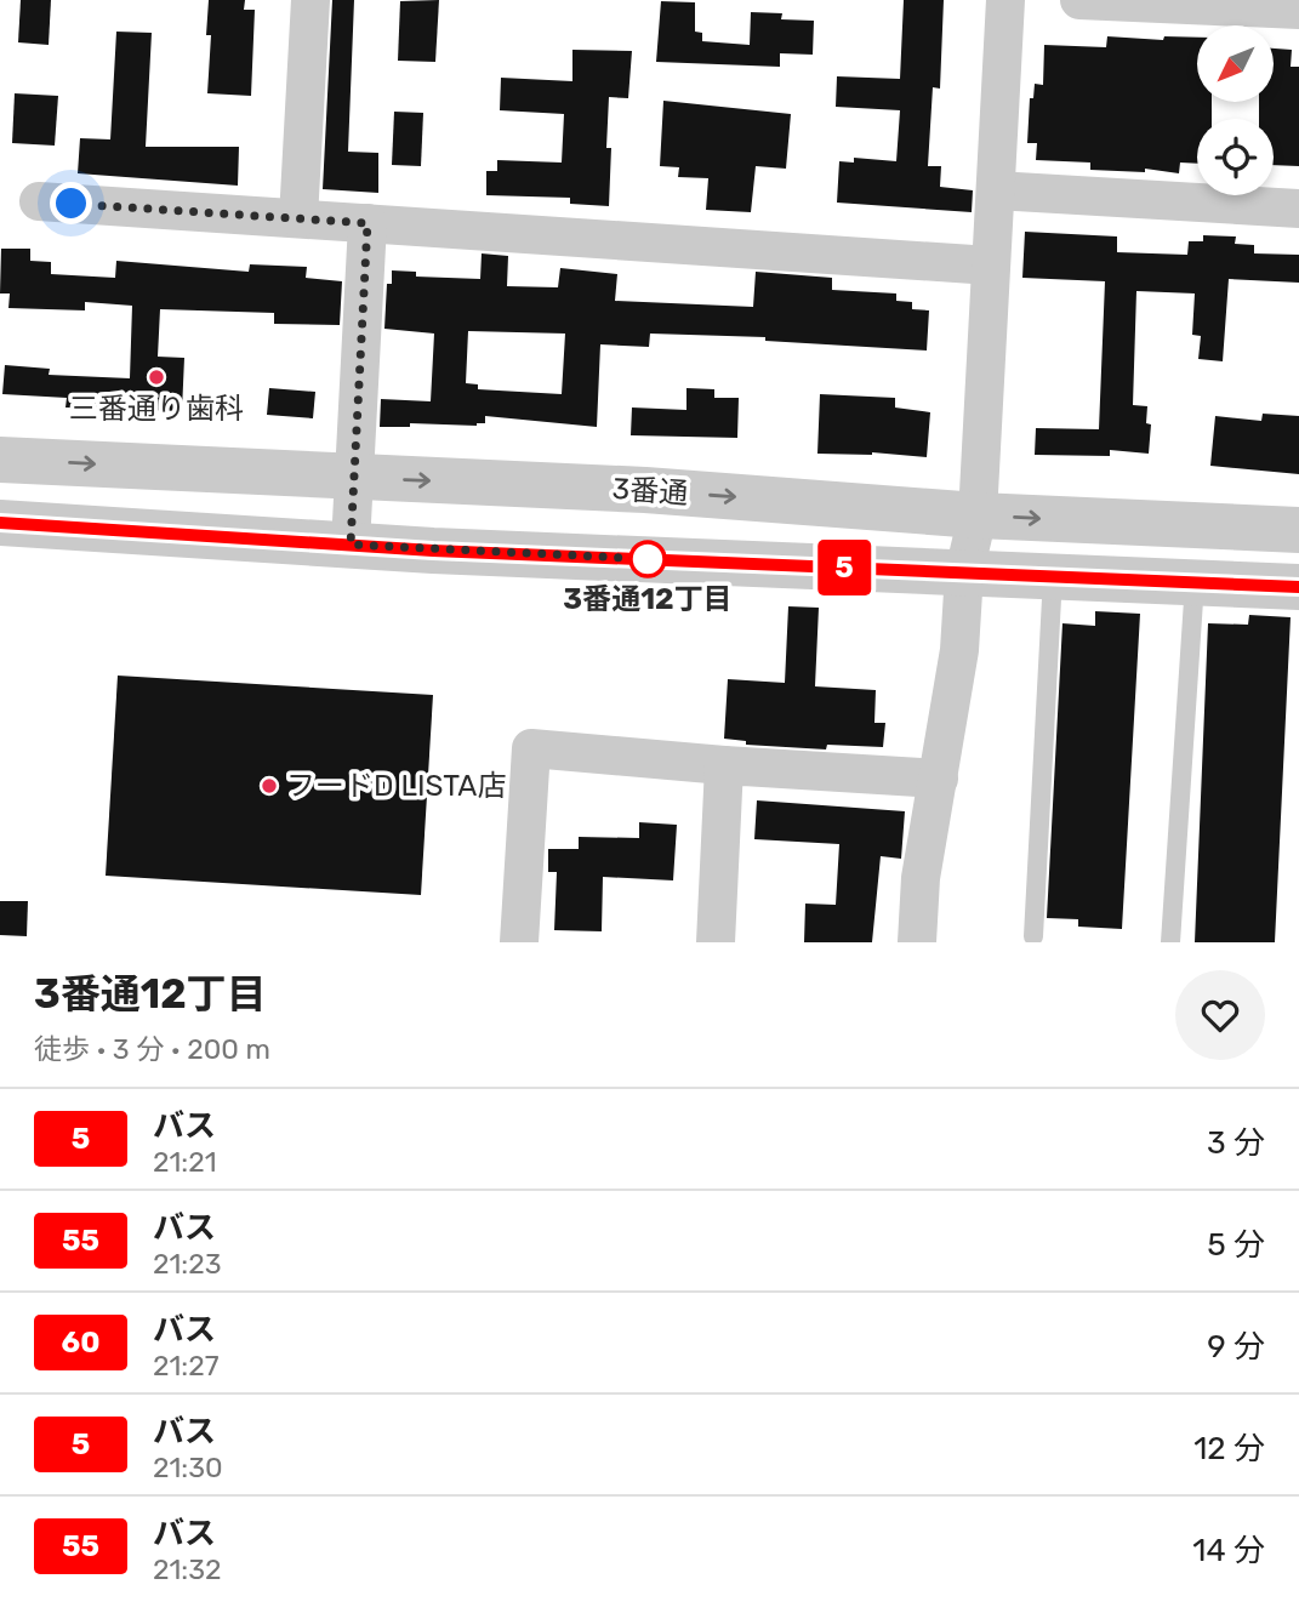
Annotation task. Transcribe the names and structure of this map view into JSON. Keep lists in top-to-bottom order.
{
  "streets": {
    "street": ["3番通"]
  },
  "places": ["三番通り歯科", "3番通12丁目", "フードD LISTA店"],
  "lines": ["bus line 5"],
  "north": "bottom left",
  "page": {
    "on_map": "5",
    "heading": ["3番通12丁目", "徒歩 · 3 分 · 200 m"],
    "list": [
      {
        "mark": "5",
        "name": "バス",
        "note": "21:21",
        "value": "3 分"
      },
      {
        "mark": "55",
        "name": "バス",
        "note": "21:23",
        "value": "5 分"
      },
      {
        "mark": "60",
        "name": "バス",
        "note": "21:27",
        "value": "9 分"
      },
      {
        "mark": "5",
        "name": "バス",
        "note": "21:30",
        "value": "12 分"
      },
      {
        "mark": "55",
        "name": "バス",
        "note": "21:32",
        "value": "14 分"
      }
    ]
  }
}
